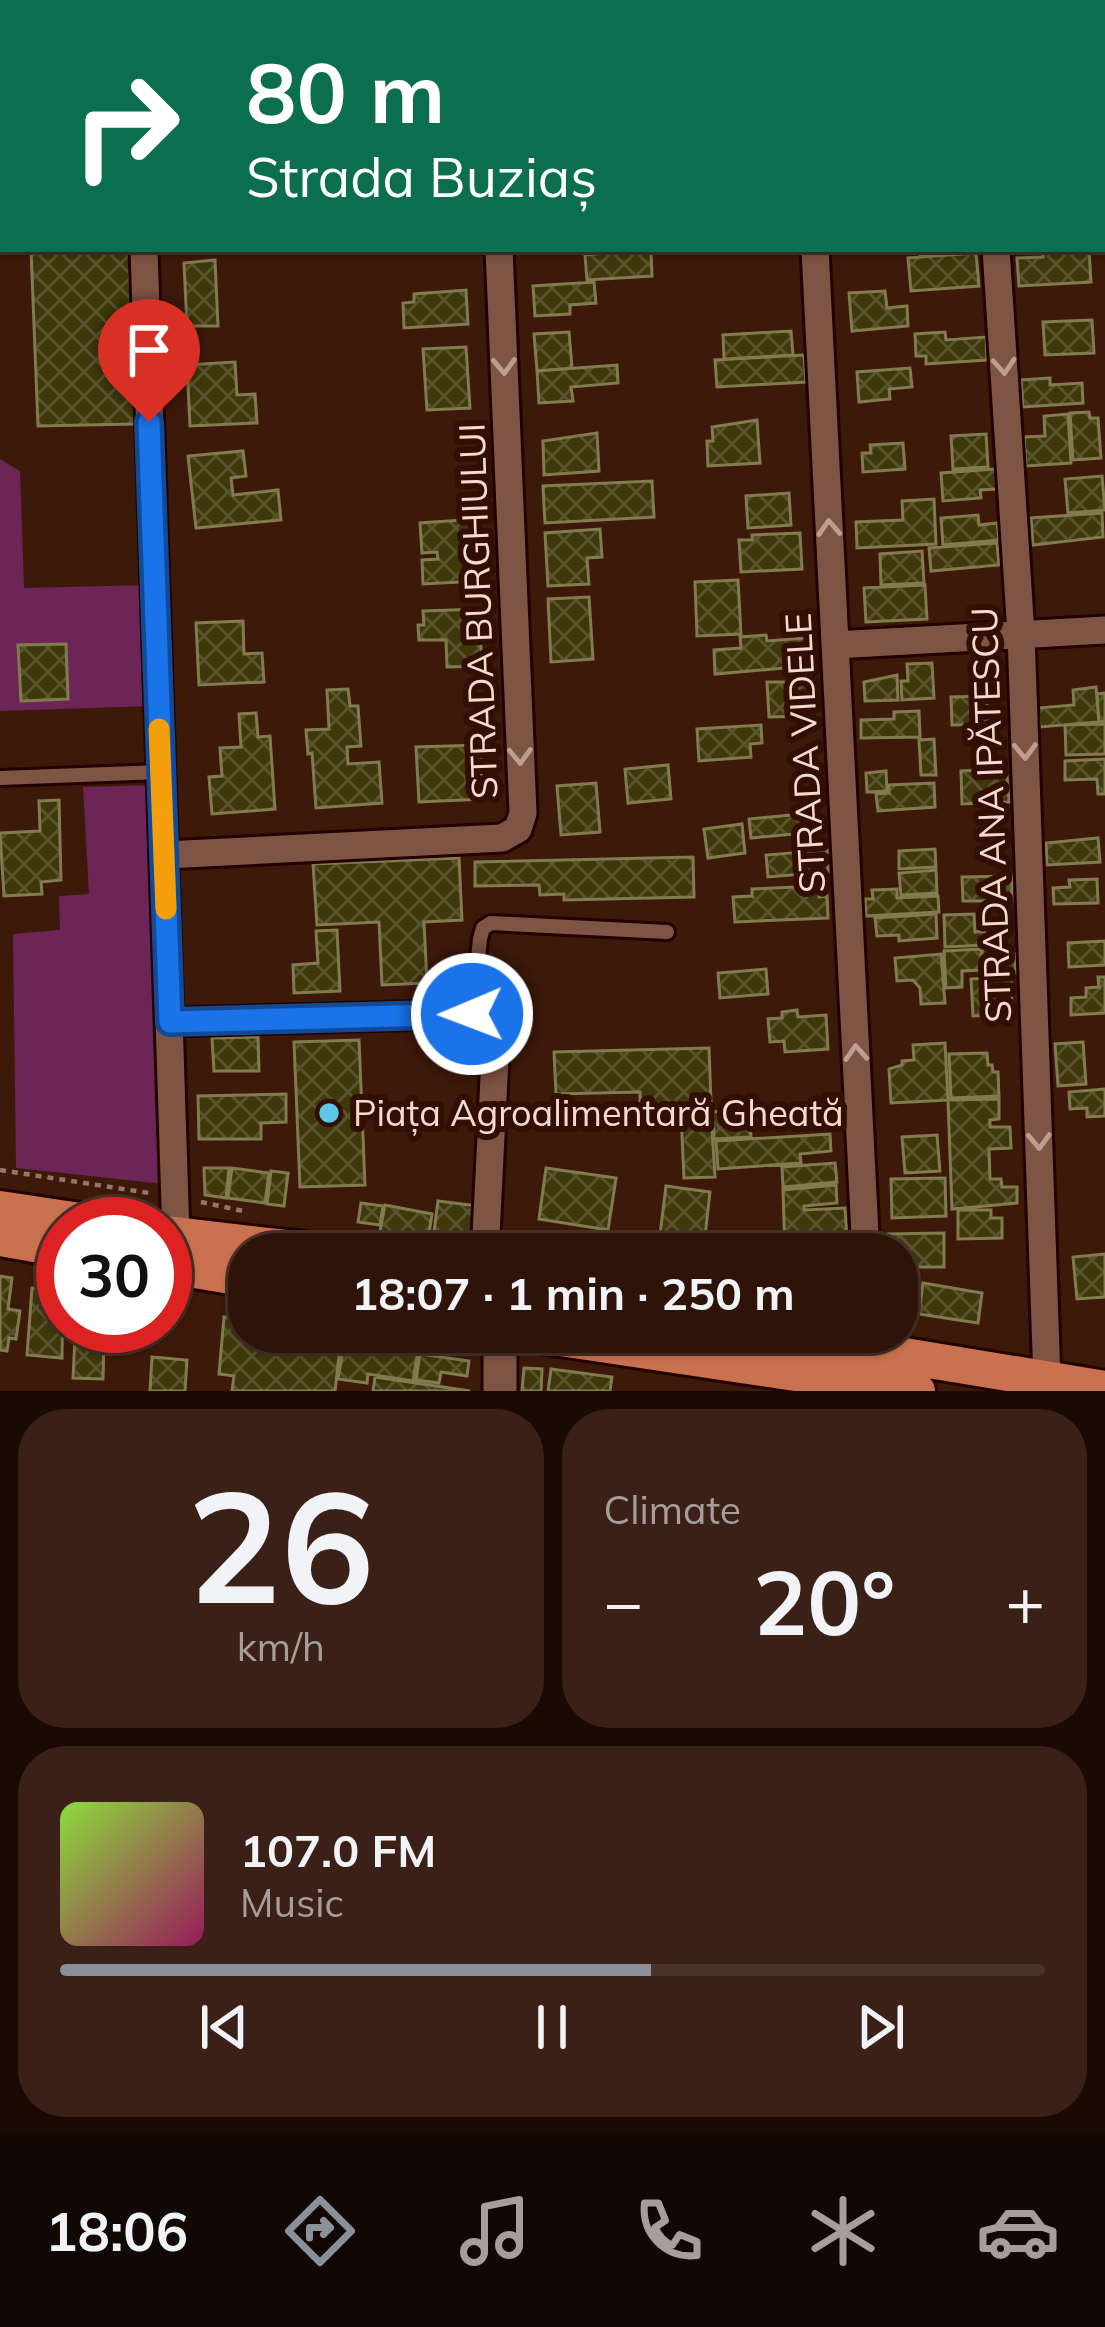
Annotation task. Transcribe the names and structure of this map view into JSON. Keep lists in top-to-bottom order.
{
  "streets": {
    "street": ["STRADA BURGHIULUI", "STRADA VIDELE", "STRADA ANA IPĂTESCU"]
  },
  "one_way": ["STRADA VIDELE", "STRADA ANA IPĂTESCU"],
  "places": ["Piața Agroalimentară Gheată"],
  "page": {
    "turn": ["80 m", "Strada Buziaș"],
    "limit": "30",
    "trip": "18:07 · 1 min · 250 m",
    "tile": [
      ["26", "km/h"],
      "Climate"
    ],
    "heat": ["−", "20°", "+"],
    "song": ["107.0 FM", "Music"],
    "tabs": "18:06"
  }
}
